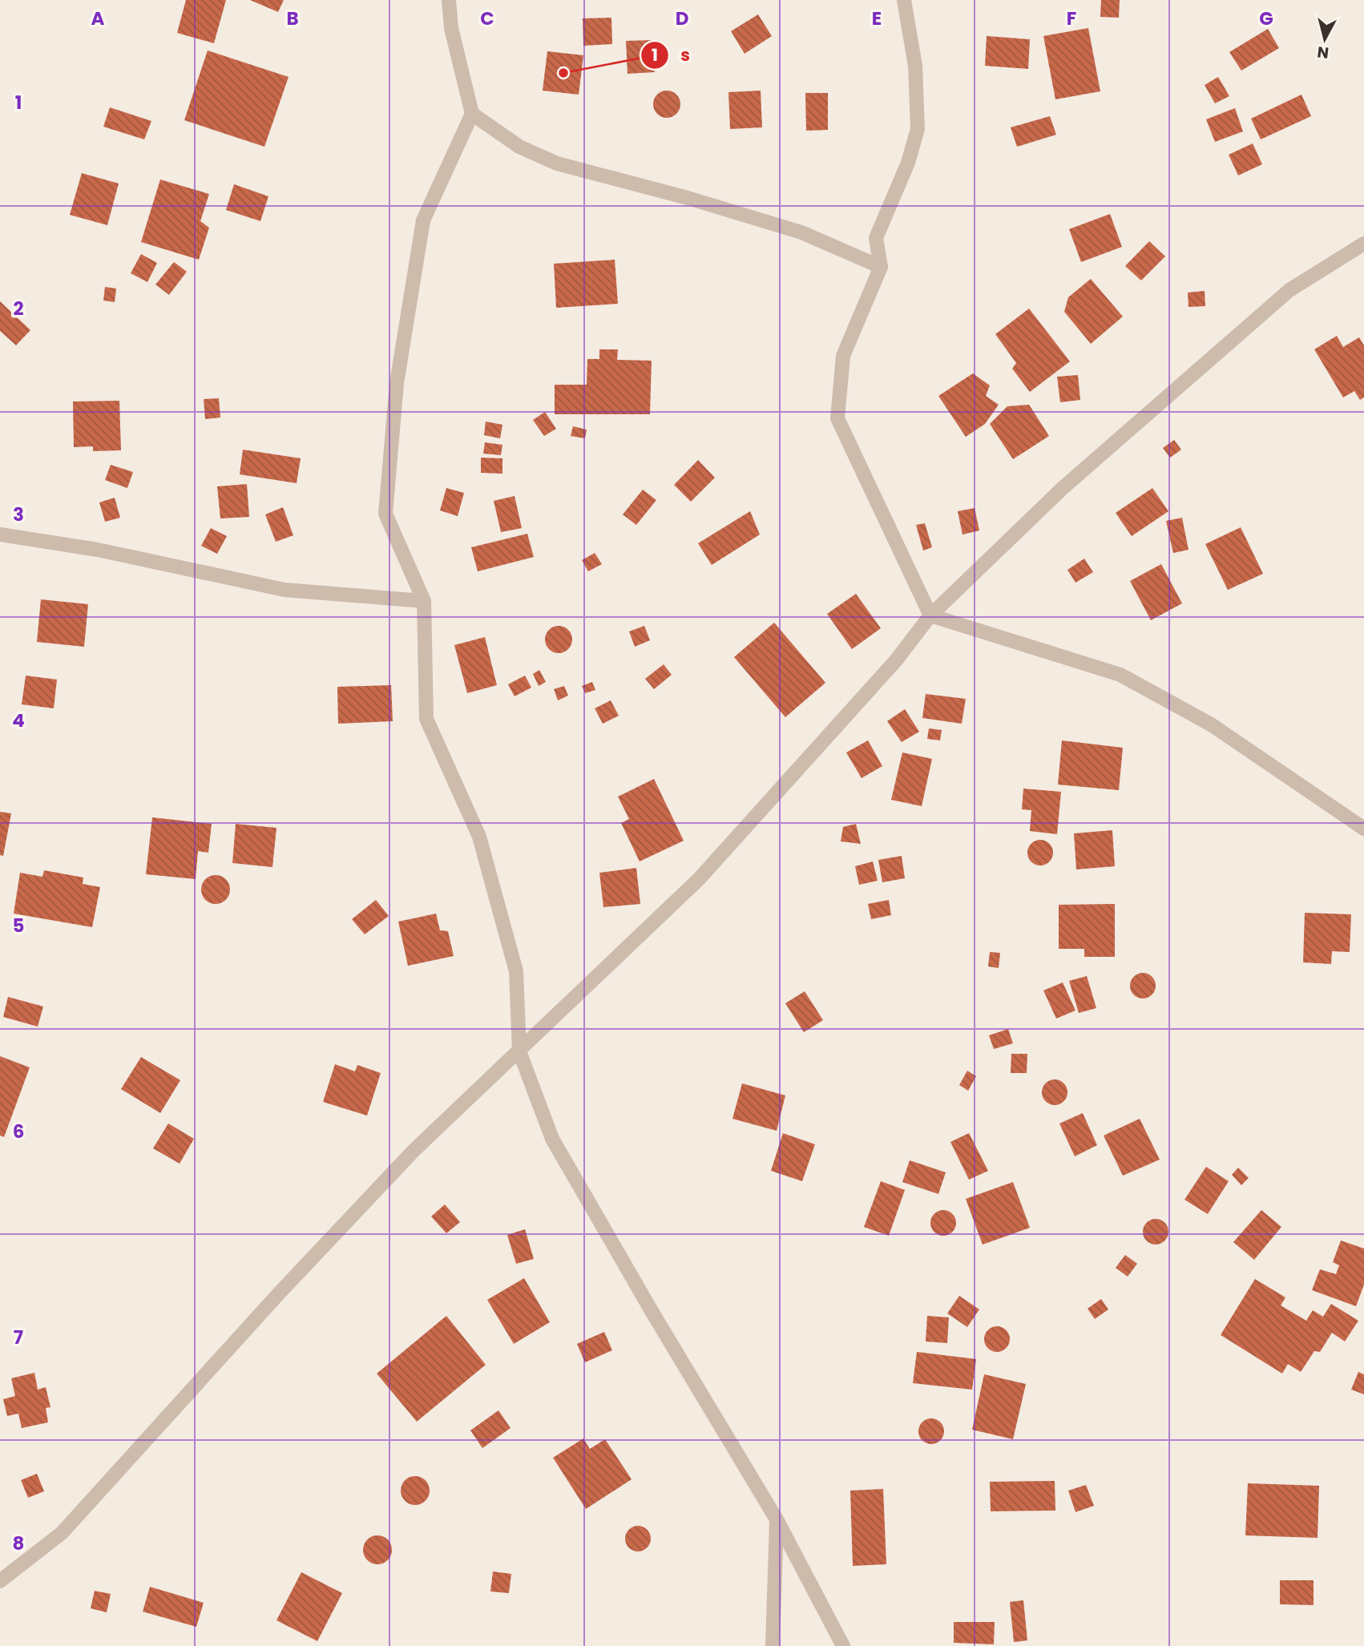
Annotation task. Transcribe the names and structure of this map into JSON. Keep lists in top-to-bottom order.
{
  "places": ["s"],
  "north": "bottom",
  "grid": {
    "columns": [
      "A",
      "B",
      "C",
      "D",
      "E",
      "F",
      "G"
    ],
    "rows": [
      "1",
      "2",
      "3",
      "4",
      "5",
      "6",
      "7",
      "8"
    ]
  }
}
